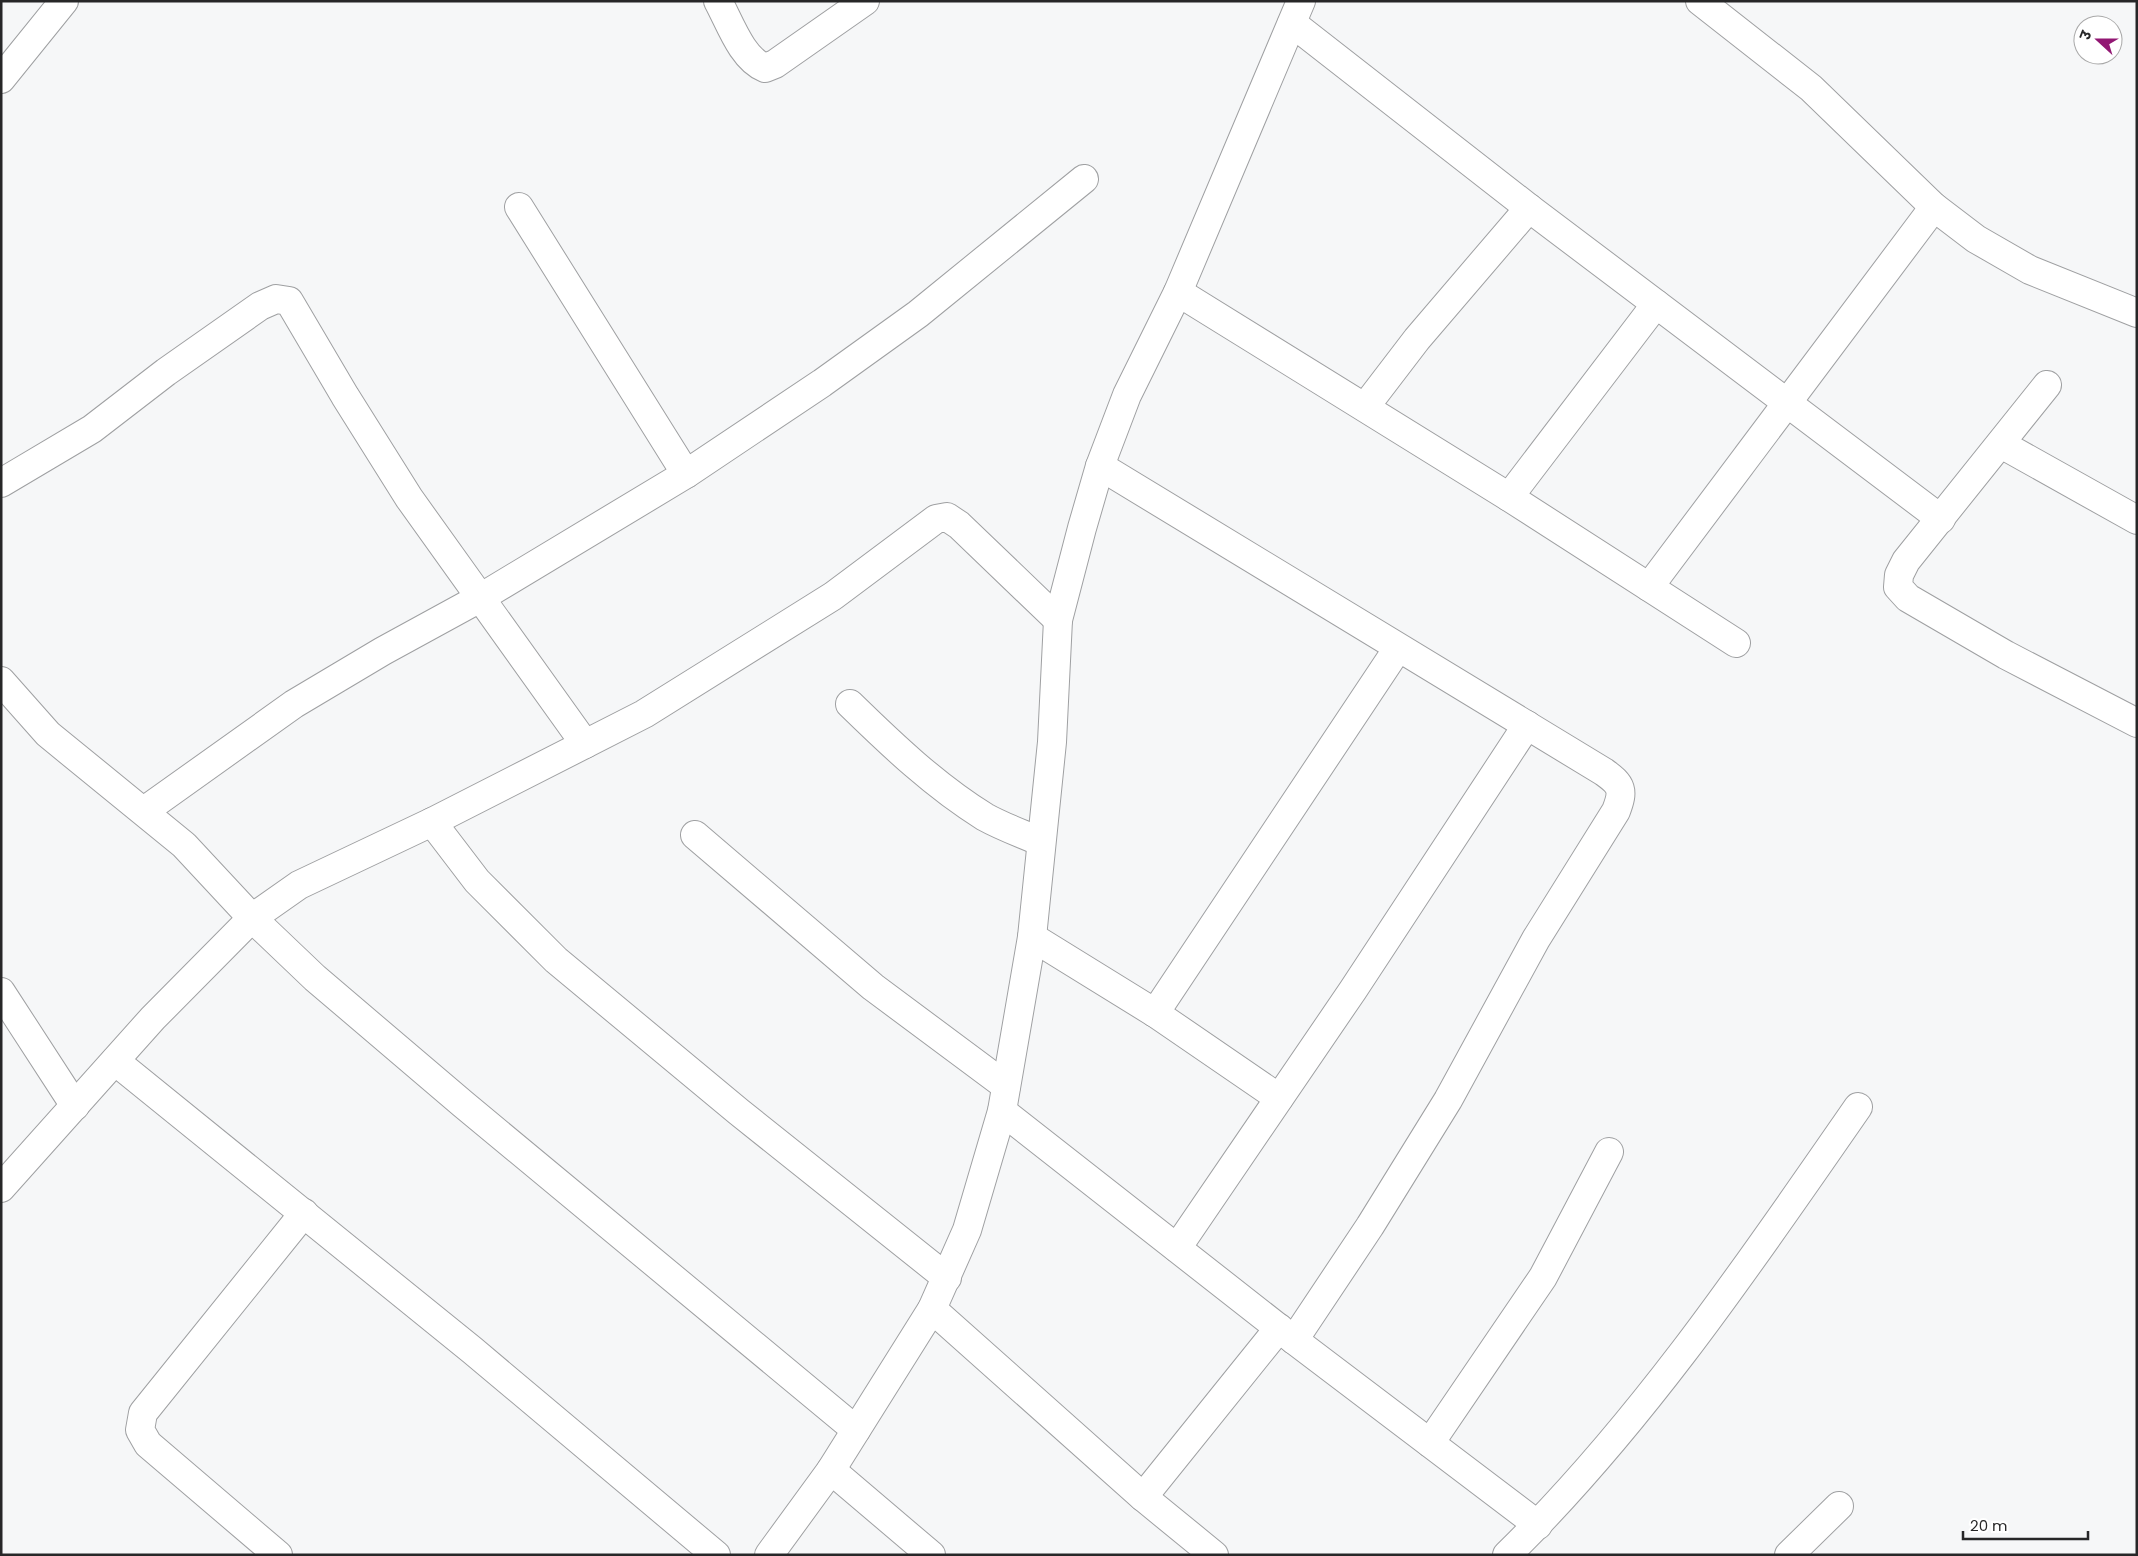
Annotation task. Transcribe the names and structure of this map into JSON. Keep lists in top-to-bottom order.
{
  "scale_bar": "20 m",
  "north": "left"
}
